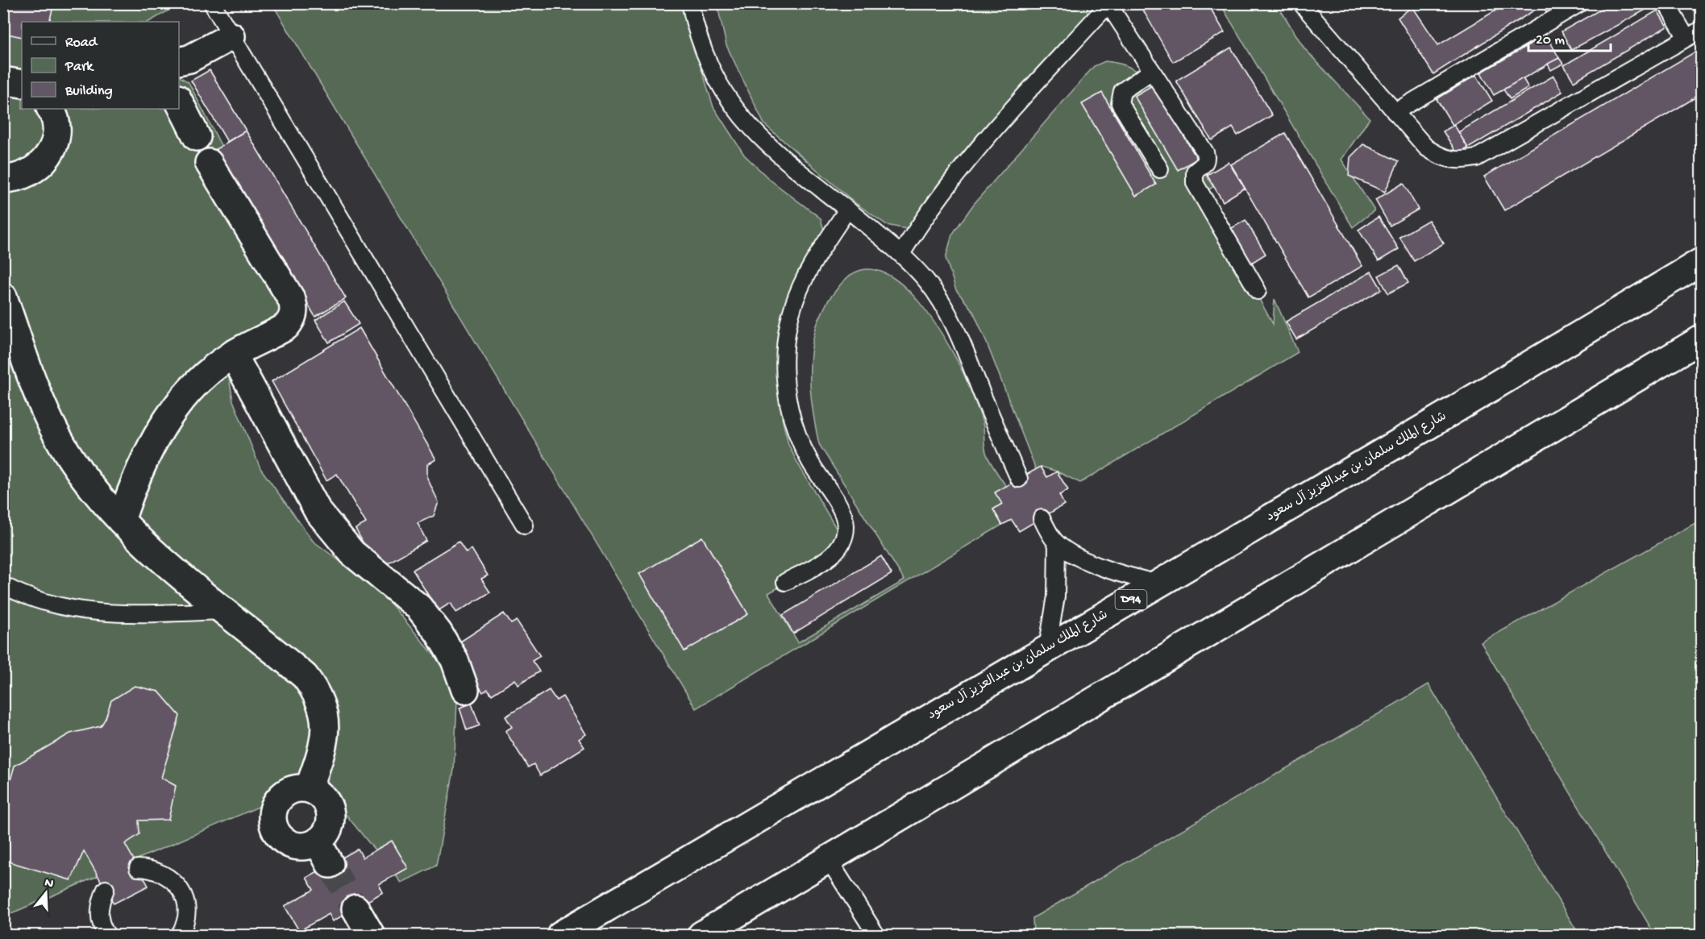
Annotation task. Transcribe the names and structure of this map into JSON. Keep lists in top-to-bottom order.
{
  "streets": {
    "main road": ["شارع الملك سلمان بن عبدالعزيز آل سعود", "D94"]
  },
  "legend": ["Road", "Park", "Building"],
  "scale_bar": "20 m",
  "north": "top"
}
